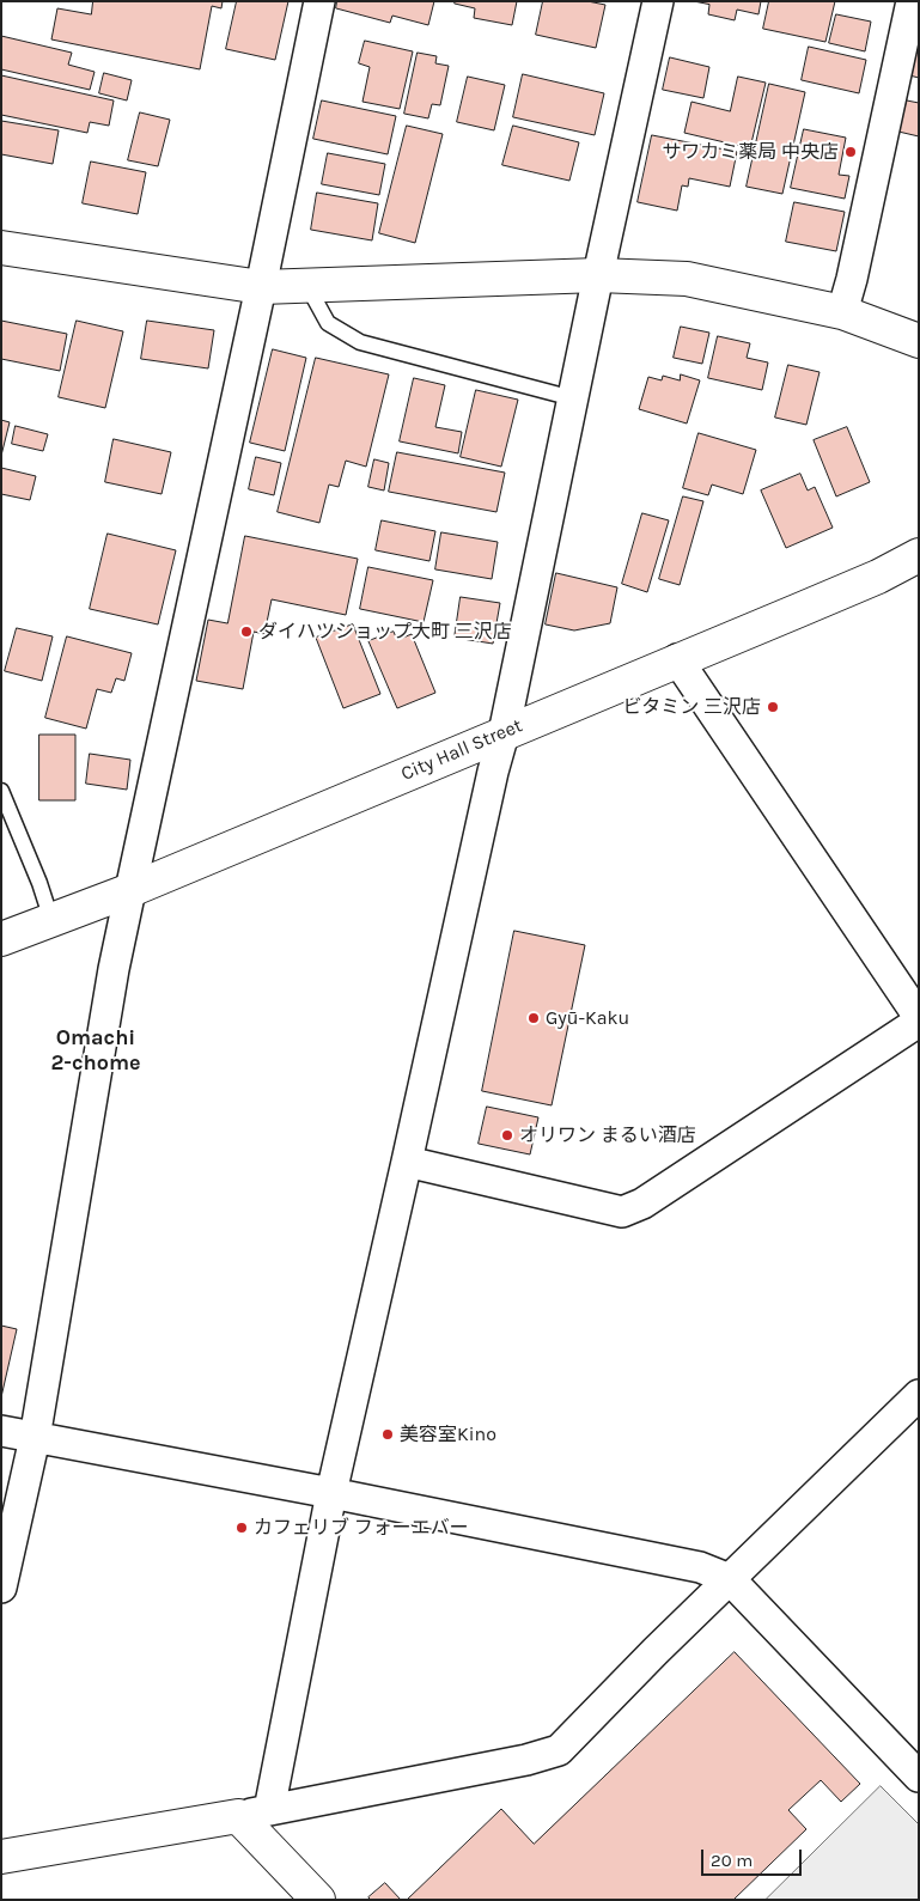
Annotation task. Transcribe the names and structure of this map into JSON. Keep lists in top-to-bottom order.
{
  "streets": {
    "street": ["City Hall Street"]
  },
  "districts": ["Omachi 2-chome"],
  "places": [
    "サワカミ薬局 中央店",
    "ダイハツショップ大町 三沢店",
    "ビタミン 三沢店",
    "Gyū-Kaku",
    "オリワン まるい酒店",
    "美容室Kino",
    "カフェリブ フォーエバー"
  ],
  "scale_bar": "20 m"
}
